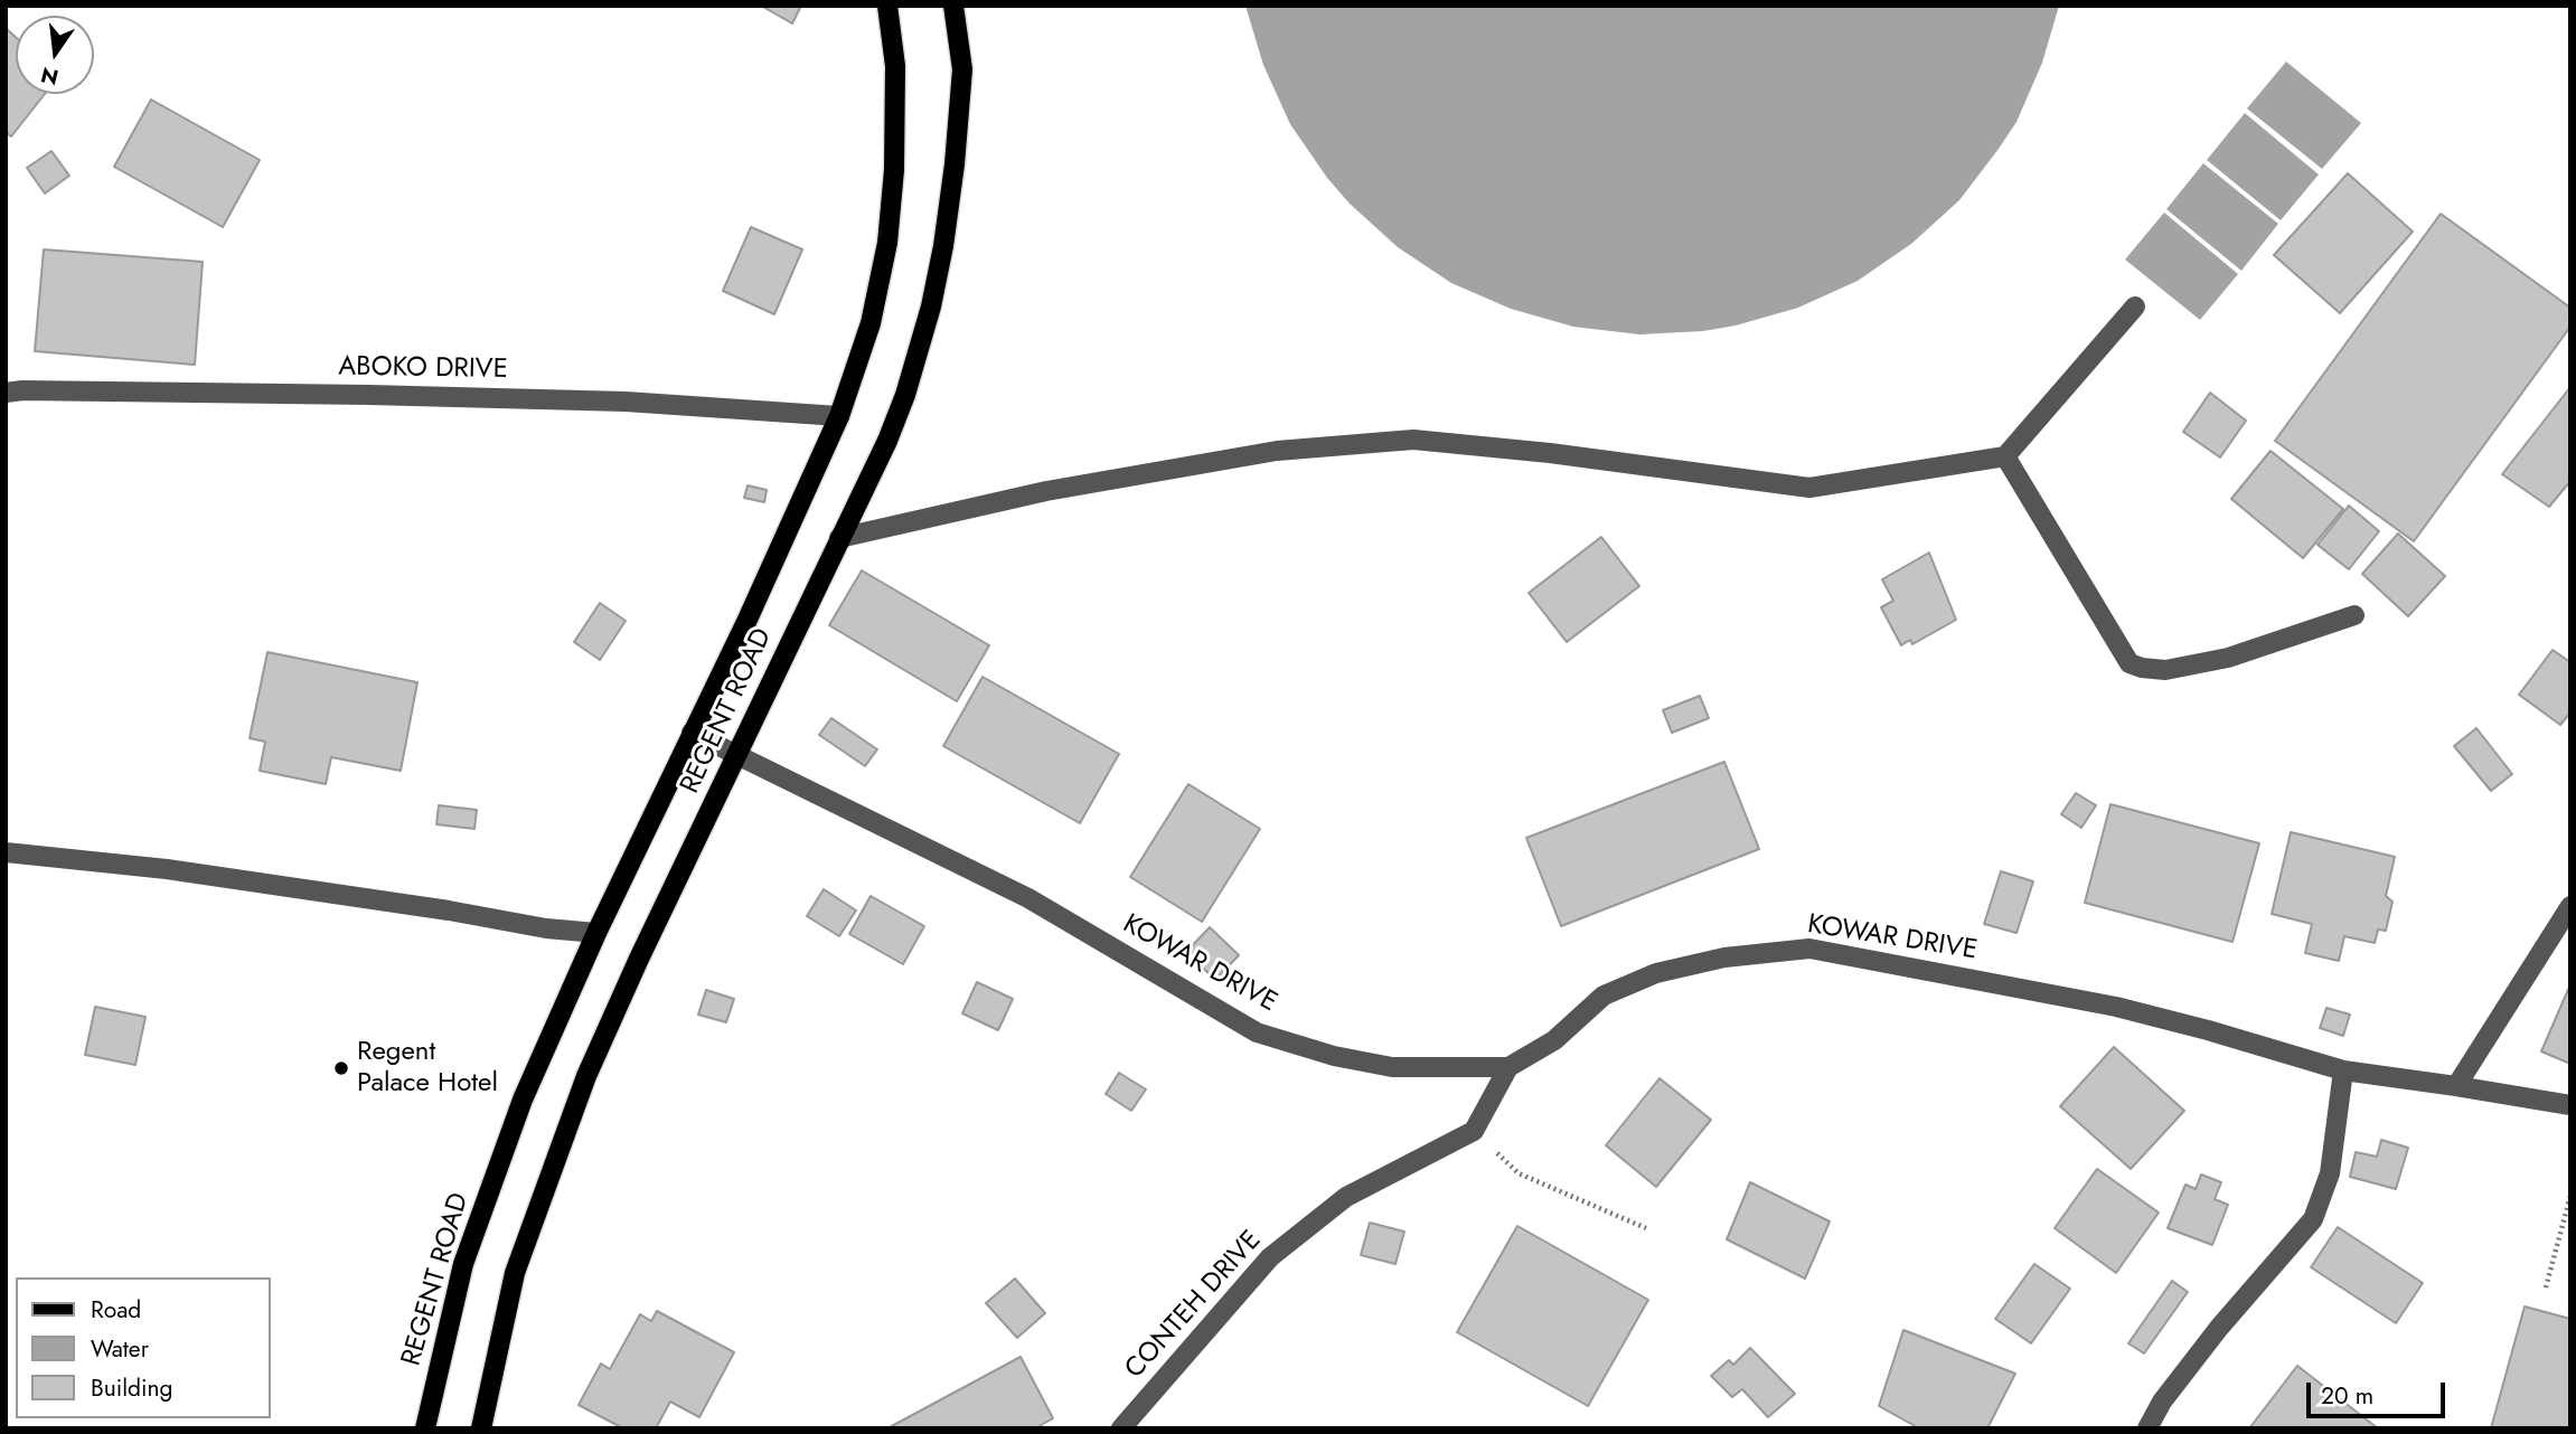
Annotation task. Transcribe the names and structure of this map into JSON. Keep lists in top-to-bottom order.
{
  "streets": {
    "main road": ["REGENT ROAD"],
    "street": ["ABOKO DRIVE", "KOWAR DRIVE", "CONTEH DRIVE"]
  },
  "crossings": [
    ["ABOKO DRIVE", "REGENT ROAD"],
    ["REGENT ROAD", "KOWAR DRIVE"]
  ],
  "places": ["Regent Palace Hotel"],
  "legend": ["Road", "Water", "Building"],
  "scale_bar": "20 m",
  "north": "bottom"
}
